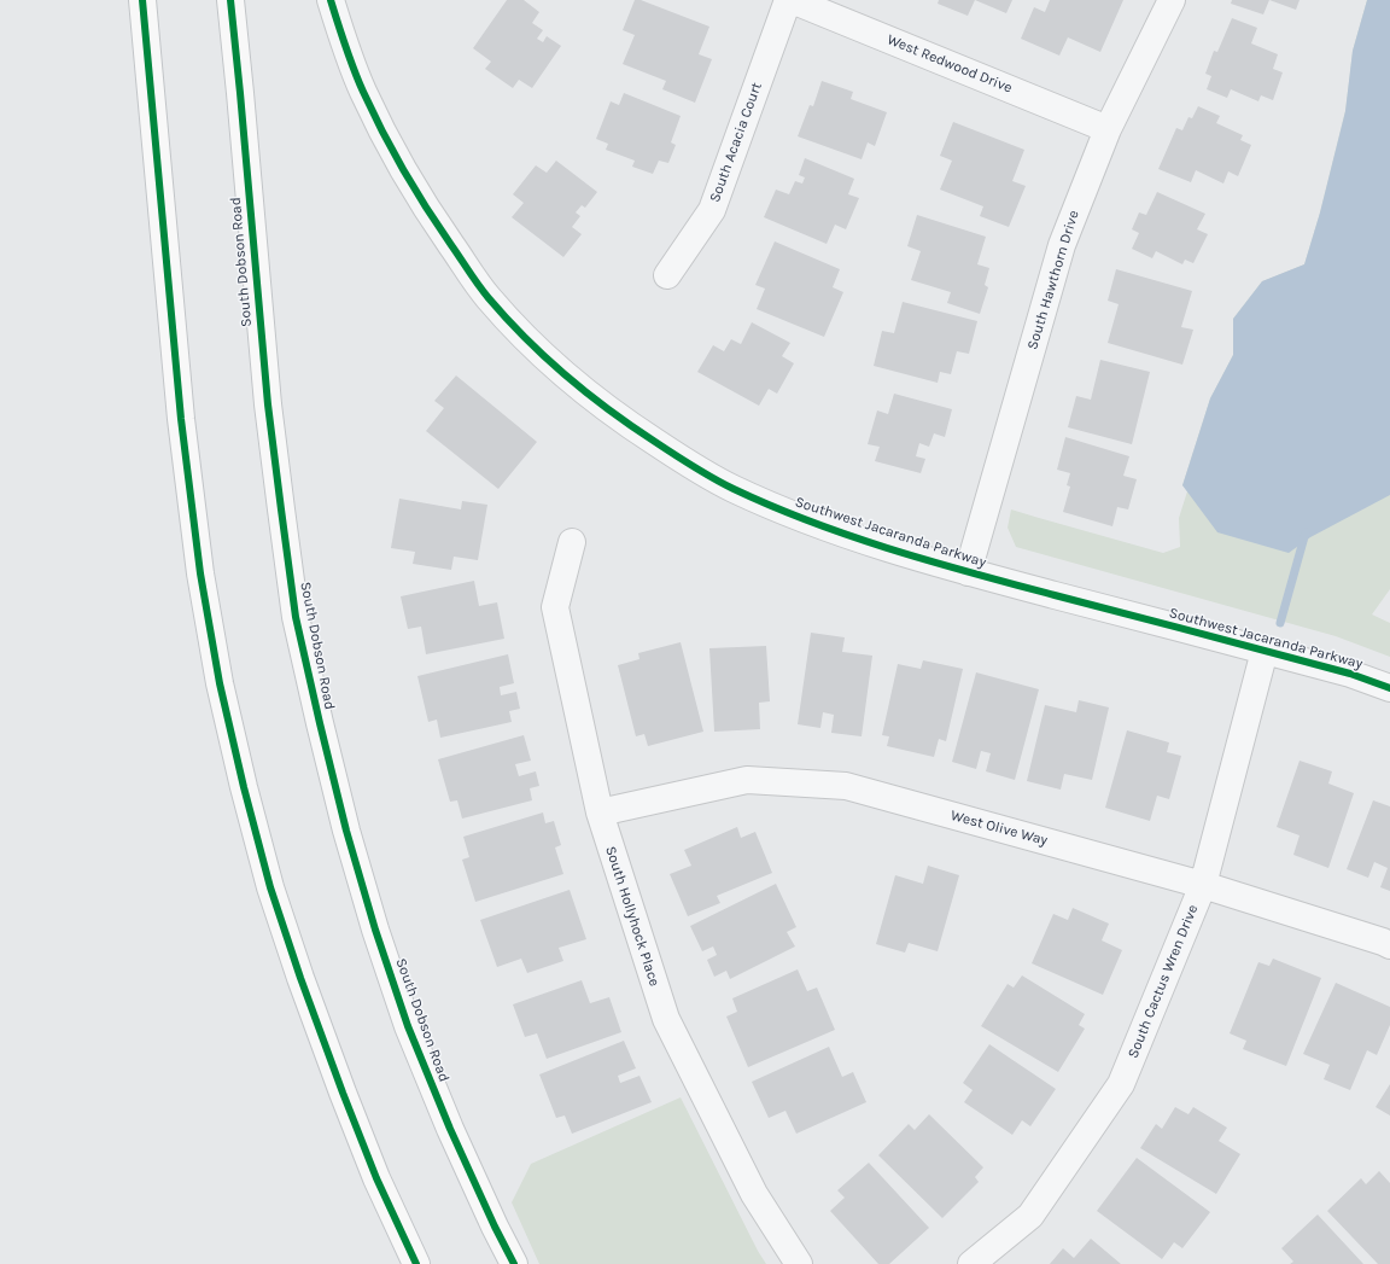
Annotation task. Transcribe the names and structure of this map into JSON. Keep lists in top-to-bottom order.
{
  "streets": {
    "main road": ["South Dobson Road"],
    "street": [
      "West Redwood Drive",
      "South Acacia Court",
      "South Hawthorn Drive",
      "Southwest Jacaranda Parkway",
      "West Olive Way",
      "South Hollyhock Place",
      "South Cactus Wren Drive"
    ]
  },
  "crossings": [
    ["West Redwood Drive", "South Acacia Court"],
    ["West Redwood Drive", "South Hawthorn Drive"],
    ["South Hawthorn Drive", "Southwest Jacaranda Parkway"],
    ["Southwest Jacaranda Parkway", "South Cactus Wren Drive"],
    ["West Olive Way", "South Hollyhock Place"],
    ["West Olive Way", "South Cactus Wren Drive"]
  ]
}
